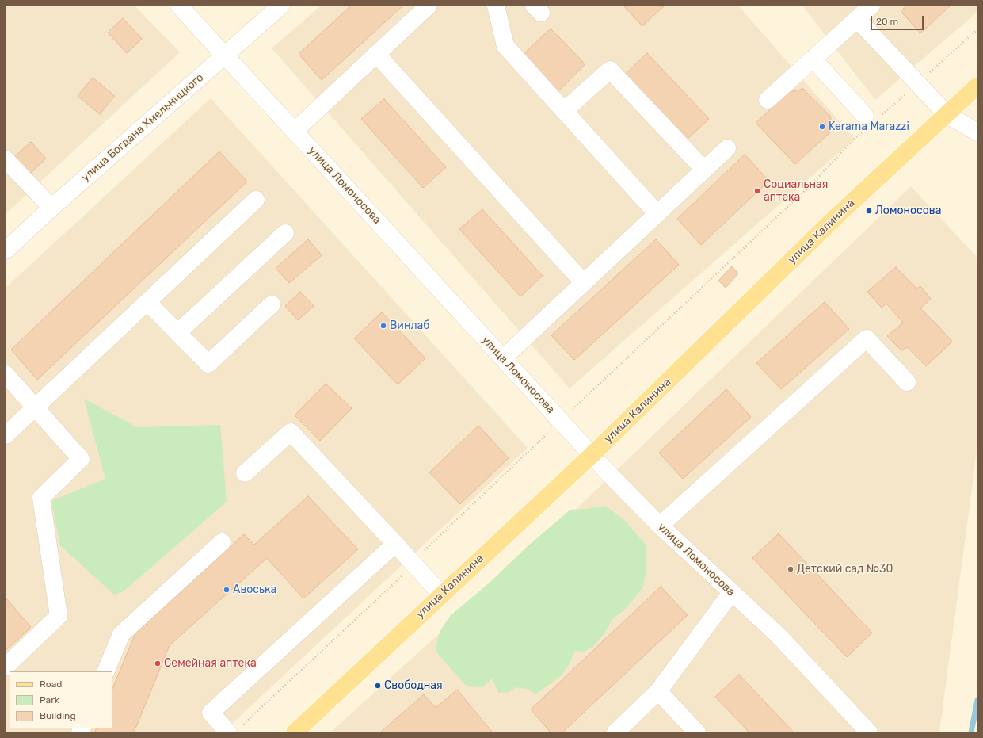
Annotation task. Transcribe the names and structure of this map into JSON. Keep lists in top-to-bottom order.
{
  "streets": {
    "main road": ["улица Калинина"],
    "street": ["улица Богдана Хмельницкого", "улица Ломоносова"]
  },
  "crossings": [
    ["улица Богдана Хмельницкого", "улица Ломоносова"],
    ["улица Ломоносова", "улица Калинина"]
  ],
  "places": [
    "Kerama Marazzi",
    "Социальная аптека",
    "Ломоносова",
    "Винлаб",
    "Детский сад №30",
    "Авоська",
    "Семейная аптека",
    "Свободная"
  ],
  "legend": ["Road", "Park", "Building"],
  "scale_bar": "20 m"
}
